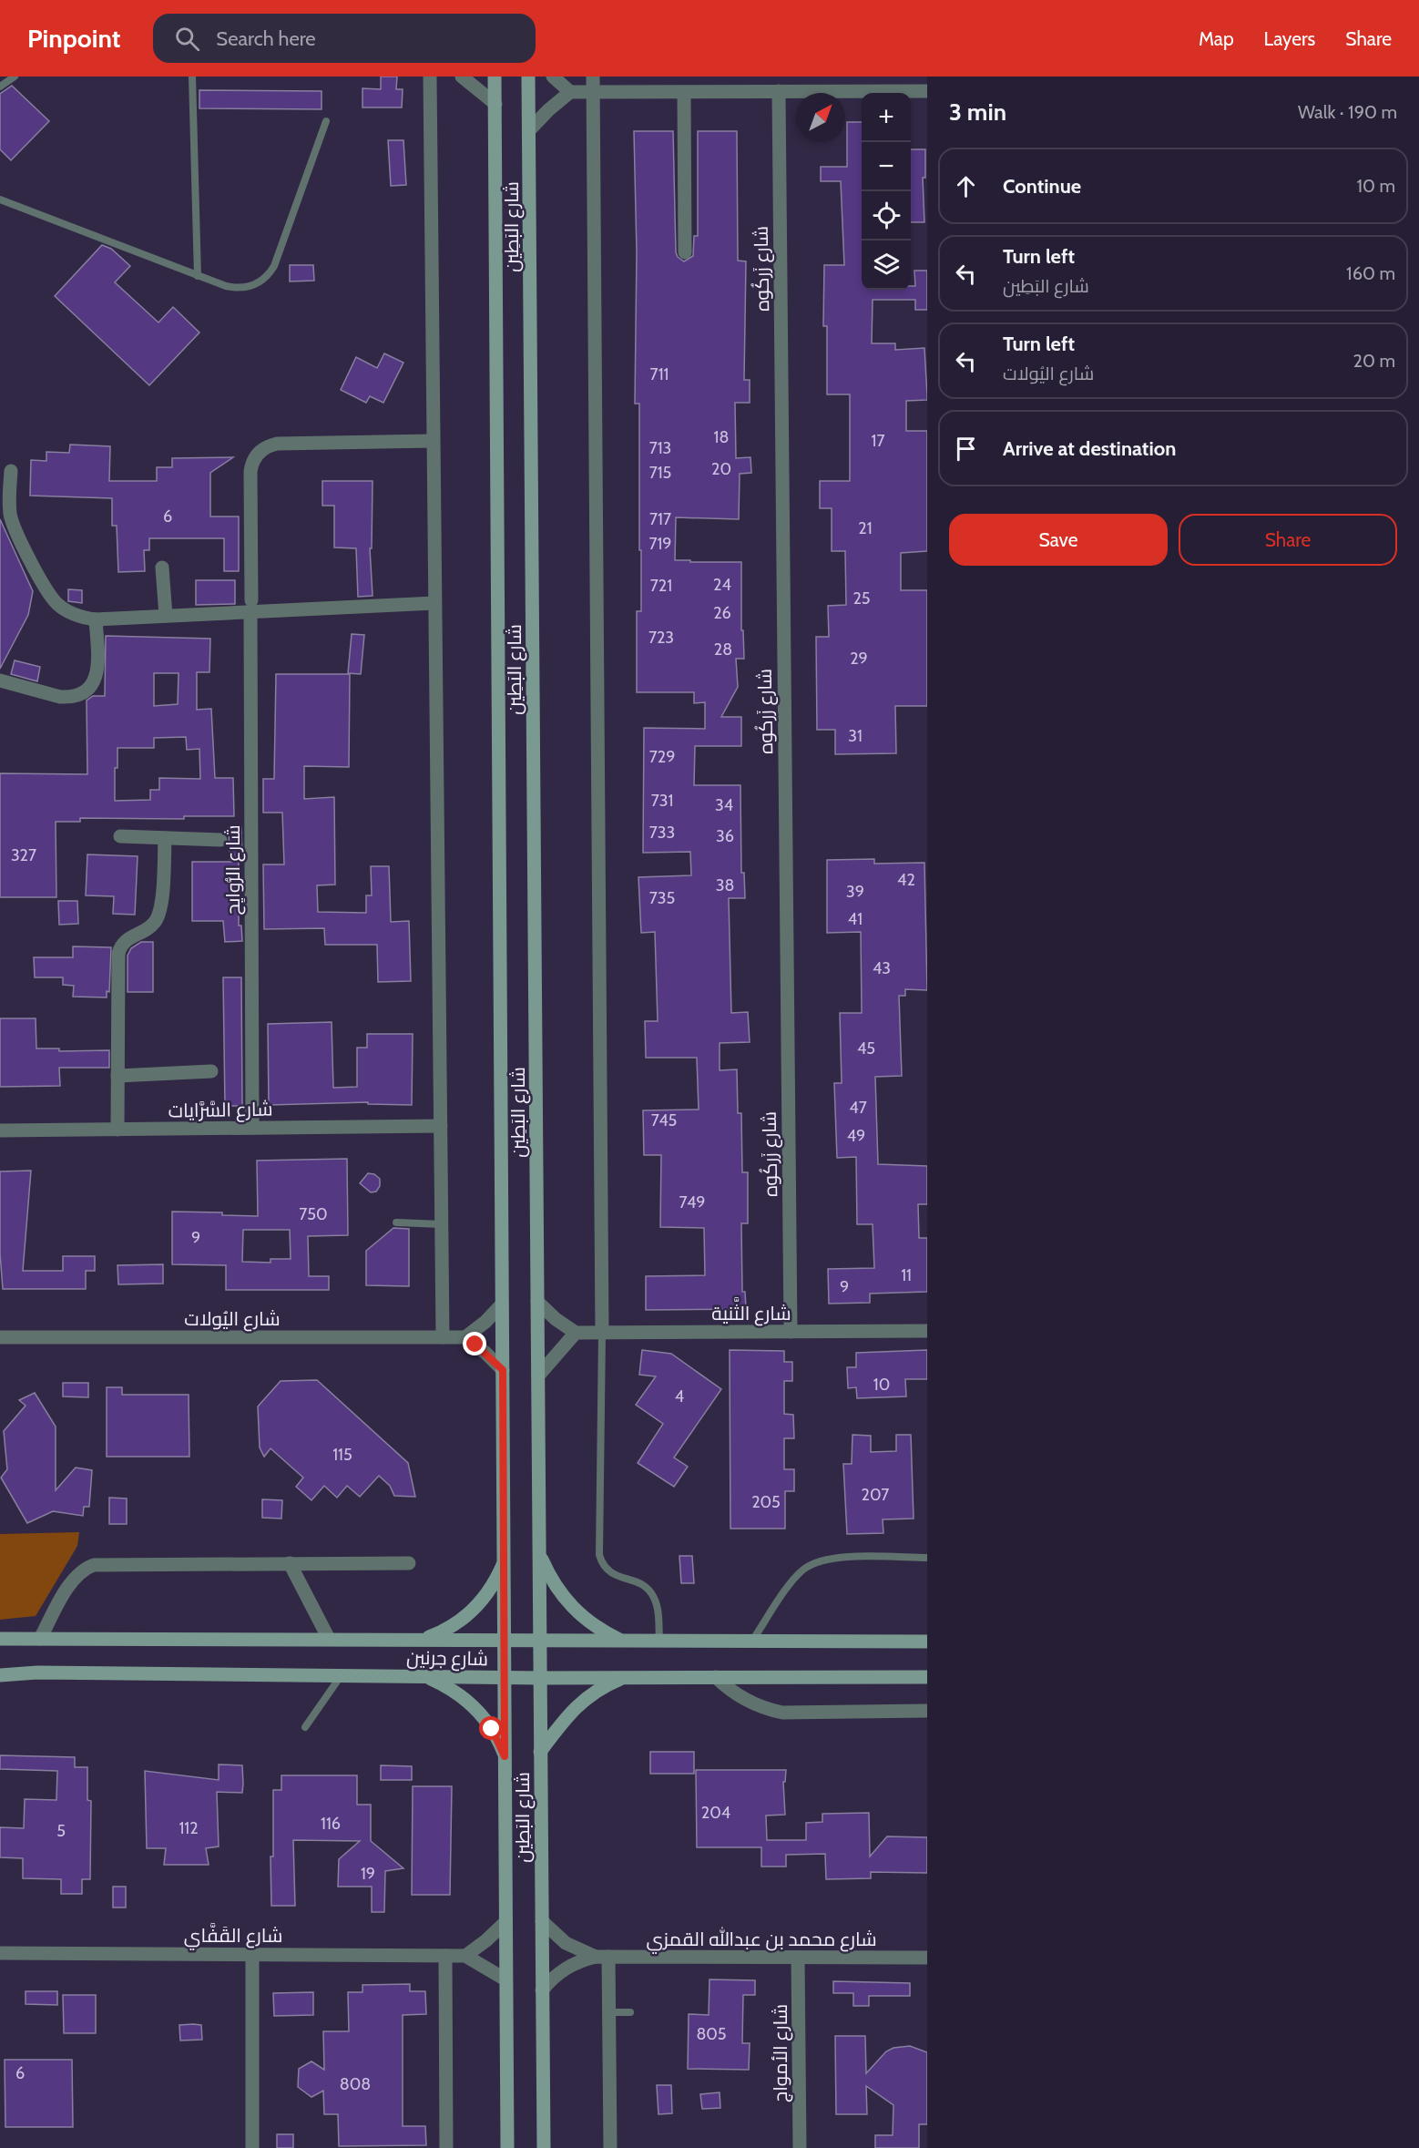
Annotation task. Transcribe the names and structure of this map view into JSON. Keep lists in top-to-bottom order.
{
  "streets": {
    "main road": ["شارع البَطِين", "شارع جرنين"],
    "street": [
      "شارع زَركُوه",
      "شارع الرُّوايِح",
      "شارع السَّرَّايات",
      "شارع الثَّنية",
      "شارع اليُولات",
      "شارع القَفَّاي",
      "شارع محمد بن عبدالله القمزي",
      "شارع الأمواج"
    ]
  },
  "crossings": [
    ["شارع البَطِين", "شارع جرنين"],
    ["شارع البَطِين", "شارع محمد بن عبدالله القمزي"],
    ["شارع زَركُوه", "شارع الثَّنية"],
    ["شارع الرُّوايِح", "شارع السَّرَّايات"],
    ["شارع محمد بن عبدالله القمزي", "شارع الأمواج"]
  ],
  "house_numbers": [
    "711",
    "18",
    "17",
    "713",
    "20",
    "715",
    "6",
    "717",
    "21",
    "719",
    "24",
    "721",
    "25",
    "26",
    "723",
    "28",
    "29",
    "31",
    "729",
    "731",
    "34",
    "733",
    "36",
    "327",
    "42",
    "38",
    "39",
    "735",
    "41",
    "43",
    "45",
    "47",
    "745",
    "49",
    "749",
    "750",
    "9",
    "11",
    "9",
    "10",
    "4",
    "115",
    "207",
    "205",
    "204",
    "116",
    "112",
    "5",
    "19",
    "805",
    "6",
    "808"
  ],
  "north": "top right",
  "page": {
    "header": "Pinpoint",
    "search": "Search here",
    "nav": ["Map", "Layers", "Share"],
    "heading": ["3 min", "Walk · 190 m"],
    "map_buttons": ["+", "−"],
    "list": [
      ["Continue", "10 m"],
      ["Turn left", "شارع البَطِين", "160 m"],
      ["Turn left", "شارع اليُولات", "20 m"],
      "Arrive at destination"
    ],
    "buttons": ["Save", "Share"]
  }
}
